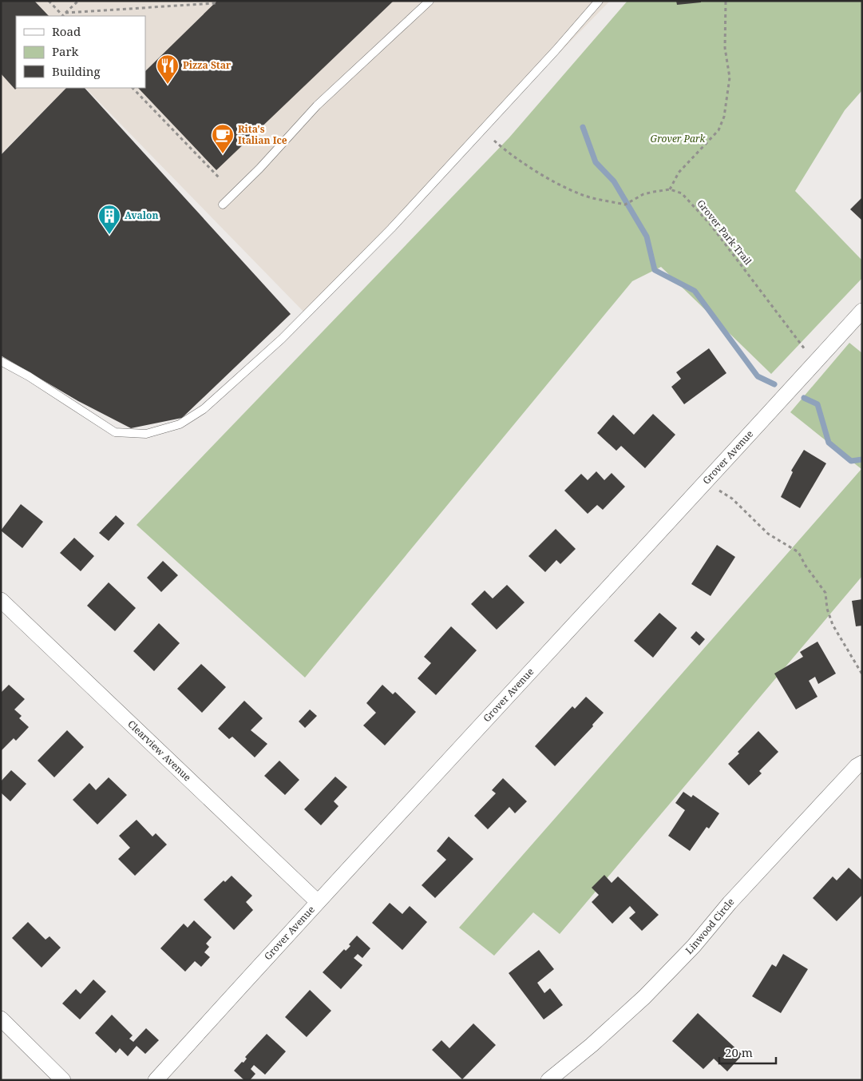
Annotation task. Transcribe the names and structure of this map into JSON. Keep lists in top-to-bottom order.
{
  "streets": {
    "street": ["Grover Avenue", "Clearview Avenue", "Linwood Circle"],
    "path": ["Grover Park Trail"]
  },
  "crossings": [
    ["Grover Avenue", "Clearview Avenue"]
  ],
  "parks": ["Grover Park"],
  "places": {
    "restaurant": ["Pizza Star"],
    "cafe": ["Rita's Italian Ice"],
    "building": ["Avalon"]
  },
  "legend": ["Road", "Park", "Building"],
  "scale_bar": "20 m"
}
